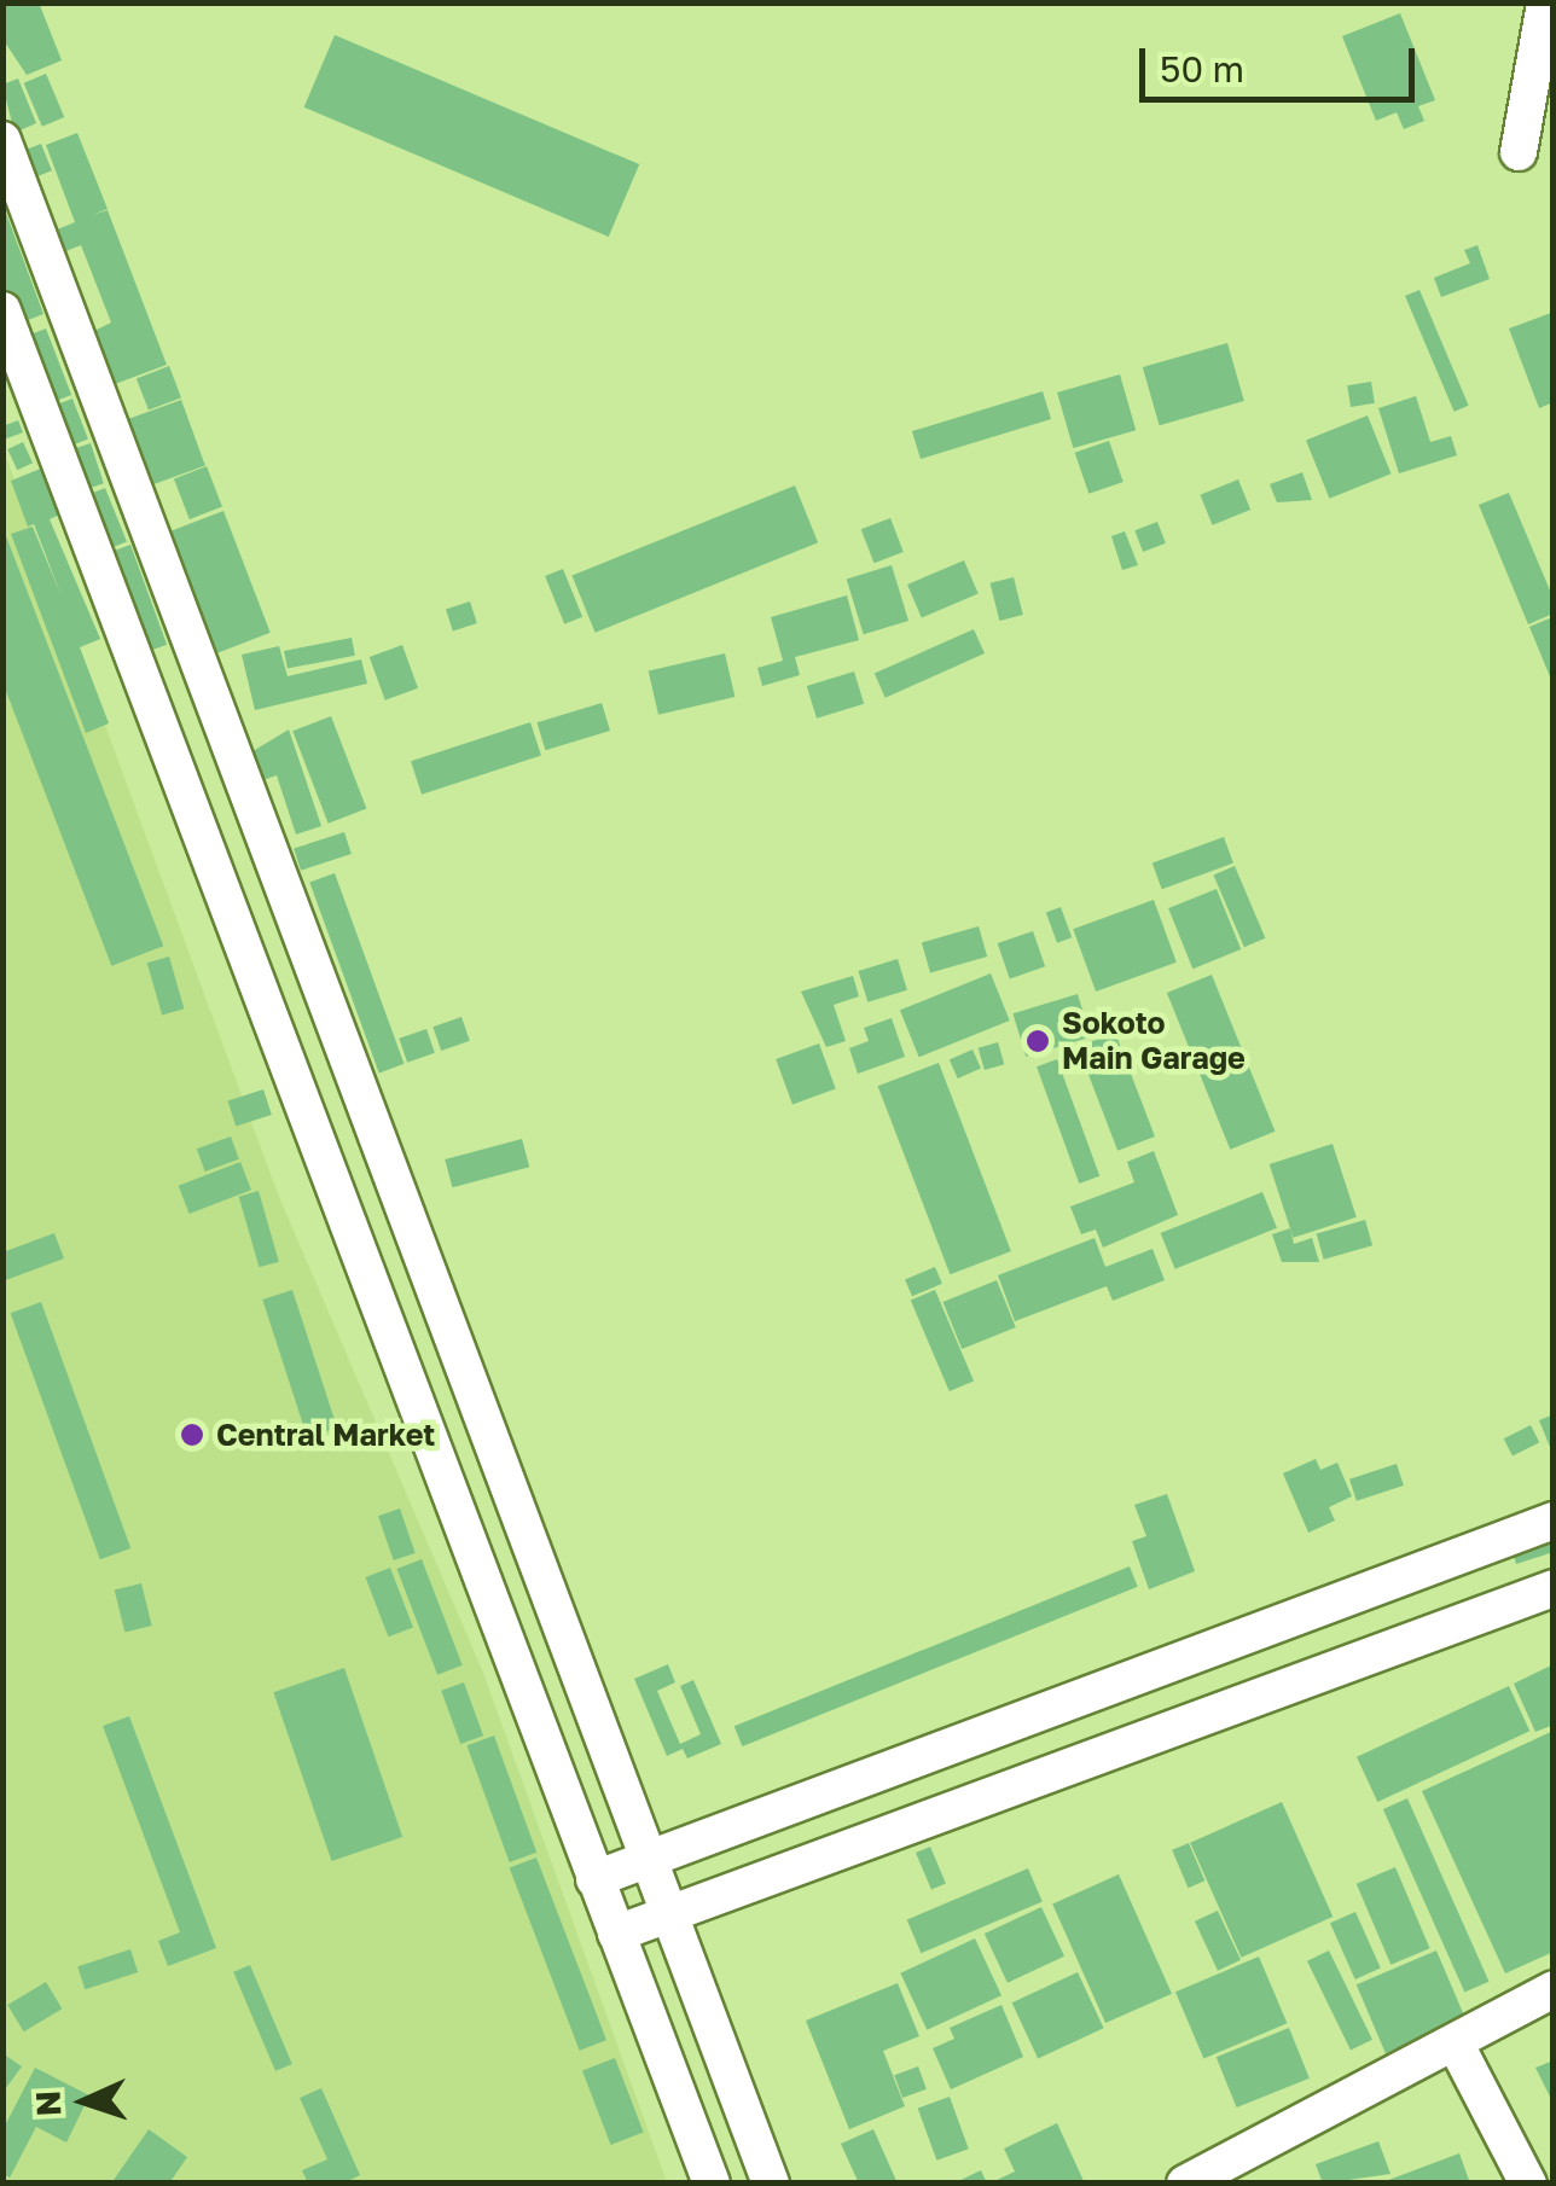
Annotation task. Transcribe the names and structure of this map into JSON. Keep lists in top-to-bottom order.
{
  "places": ["Sokoto Main Garage", "Central Market"],
  "scale_bar": "50 m",
  "north": "left"
}
